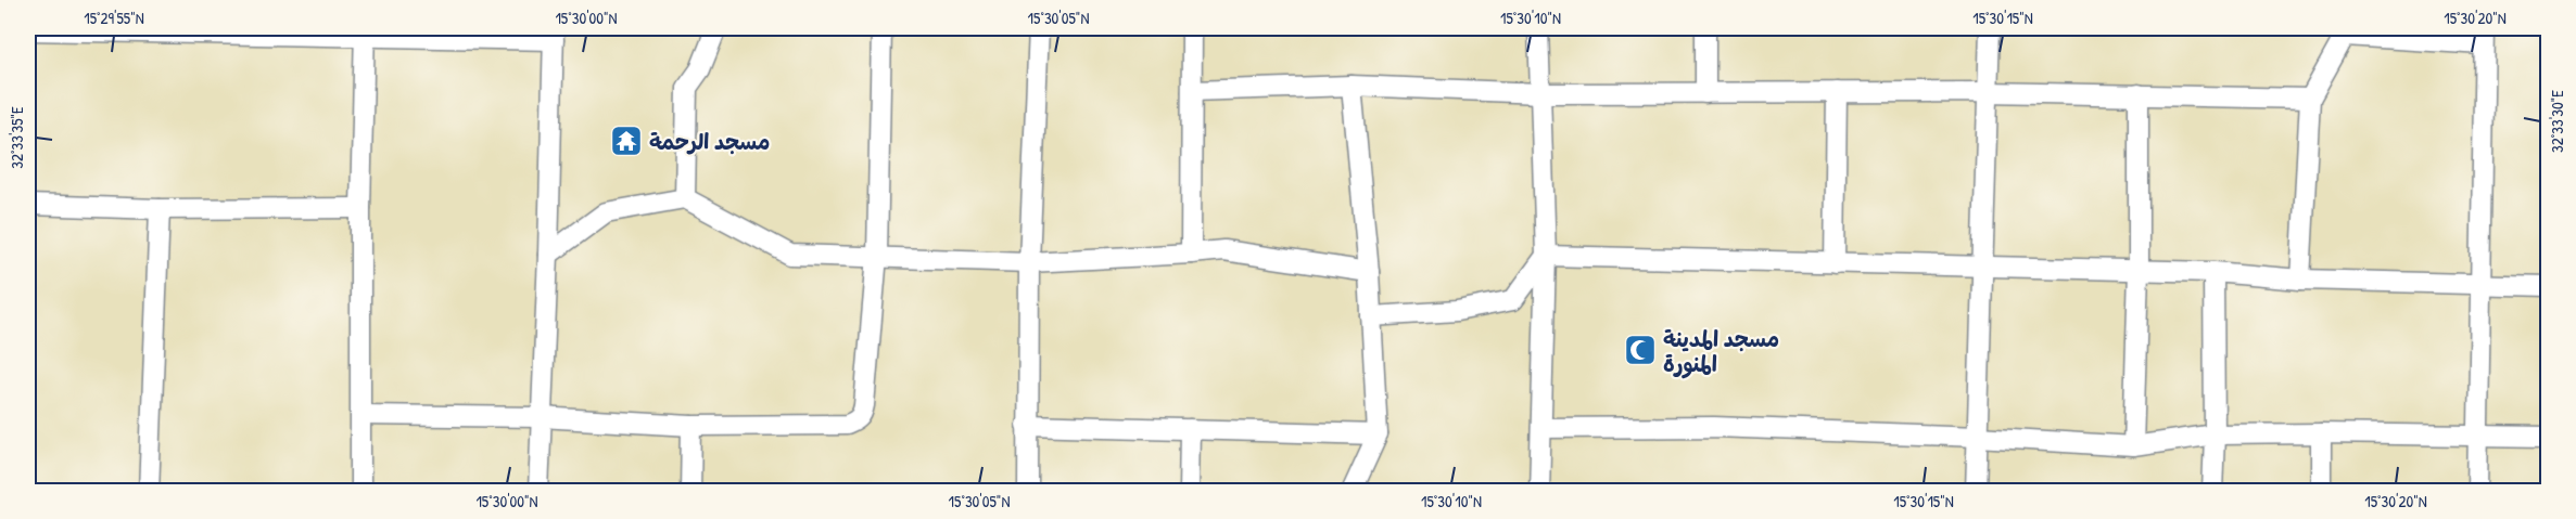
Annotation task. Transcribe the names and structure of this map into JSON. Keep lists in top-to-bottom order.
{
  "places": {
    "temple": ["مسجد الرحمة"],
    "mosque": ["مسجد المدينة المنورة"]
  },
  "coordinates": [
    "15°29'55\"N",
    "15°30'00\"N",
    "15°30'05\"N",
    "15°30'10\"N",
    "15°30'15\"N",
    "15°30'20\"N",
    "32°33'30\"E",
    "32°33'35\"E"
  ]
}
